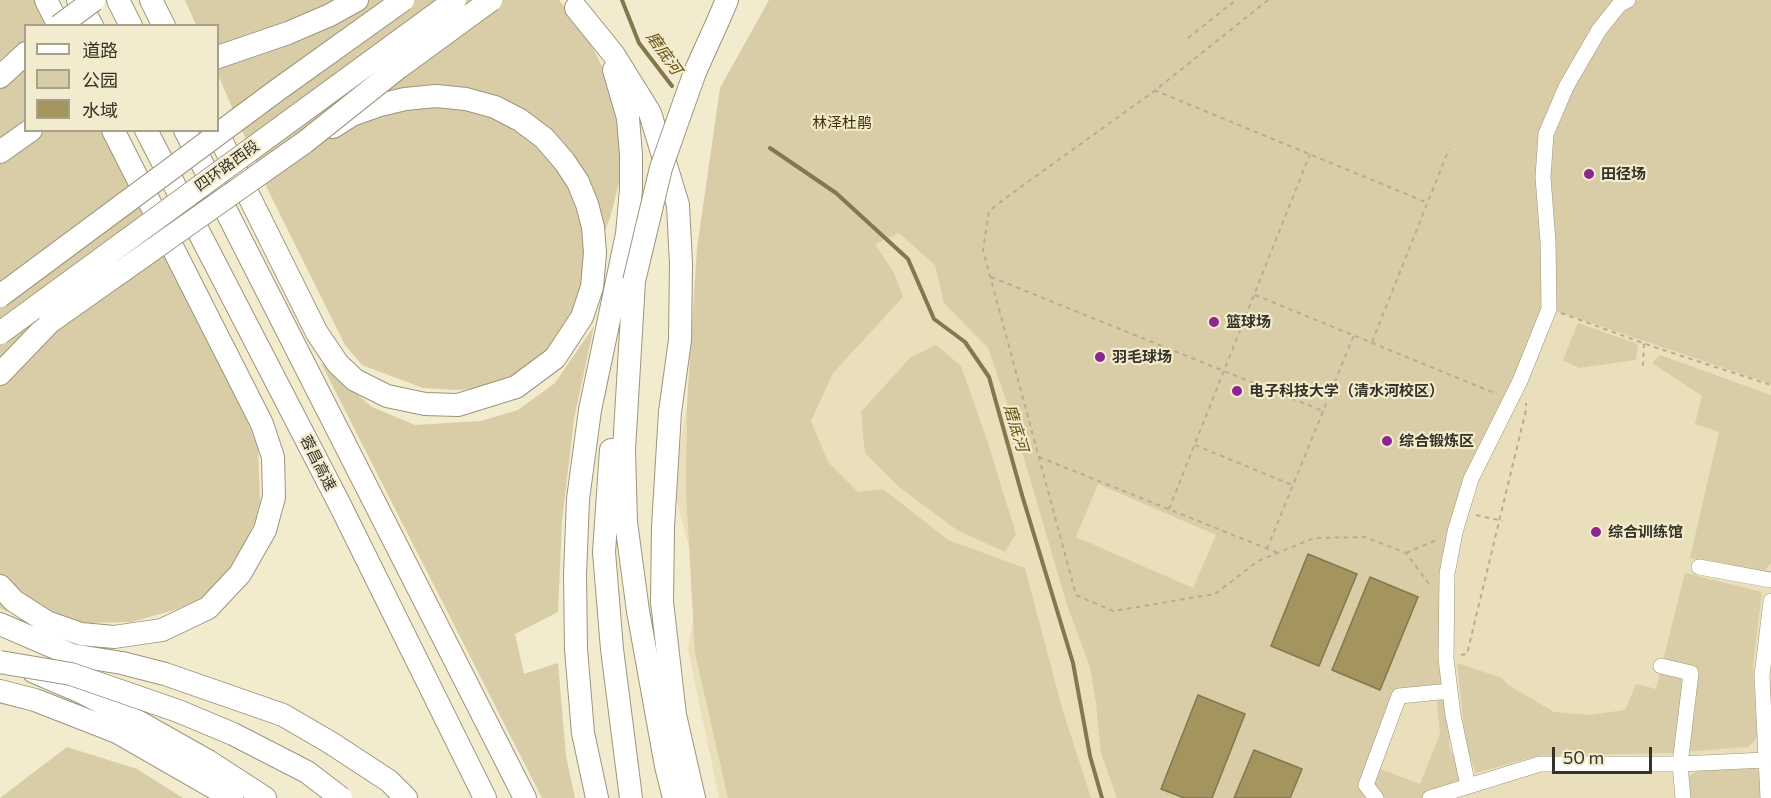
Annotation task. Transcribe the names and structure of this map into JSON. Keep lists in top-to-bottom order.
{
  "streets": {
    "highway": ["四环路西段", "蓉昌高速"]
  },
  "water": ["磨底河"],
  "parks": ["林泽杜鹃"],
  "places": [
    "田径场",
    "篮球场",
    "羽毛球场",
    "电子科技大学（清水河校区）",
    "综合锻炼区",
    "综合训练馆"
  ],
  "legend": ["道路", "公园", "水域"],
  "scale_bar": "50 m"
}
